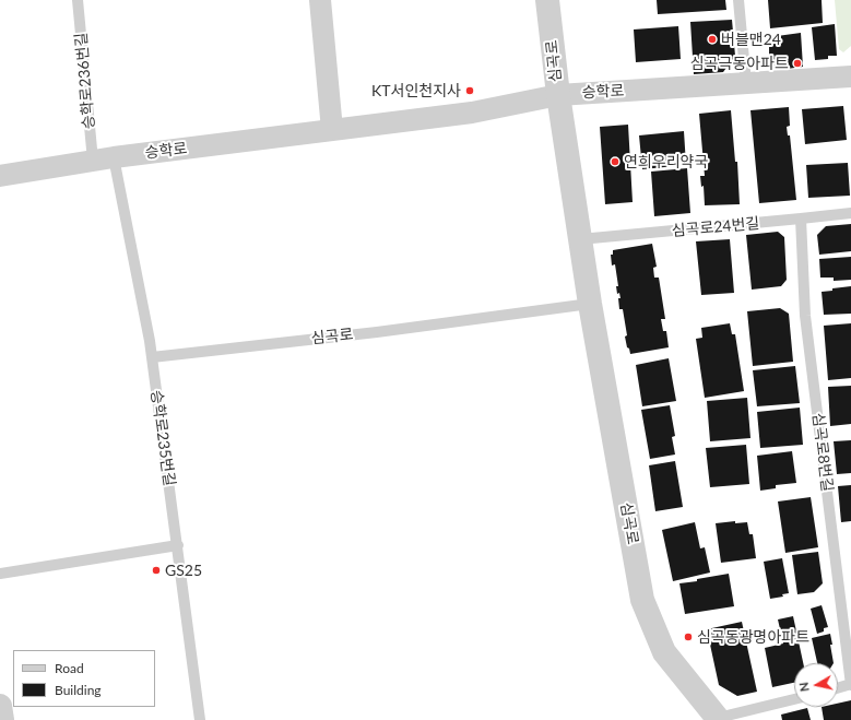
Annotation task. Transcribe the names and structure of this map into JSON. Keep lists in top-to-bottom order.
{
  "streets": {
    "street": ["심곡로", "승학로"],
    "lane": [
      "승학로236번길",
      "심곡로24번길",
      "승학로235번길",
      "심곡로8번길"
    ]
  },
  "crossings": [
    ["심곡로", "승학로"],
    ["심곡로", "심곡로24번길"],
    ["심곡로", "승학로235번길"],
    ["승학로236번길", "승학로"],
    ["승학로", "승학로235번길"],
    ["심곡로24번길", "심곡로8번길"]
  ],
  "places": [
    "버블맨24",
    "심곡극동아파트",
    "KT서인천지사",
    "연희우리약국",
    "GS25",
    "심곡동광명아파트"
  ],
  "legend": ["Road", "Building"],
  "north": "left"
}
